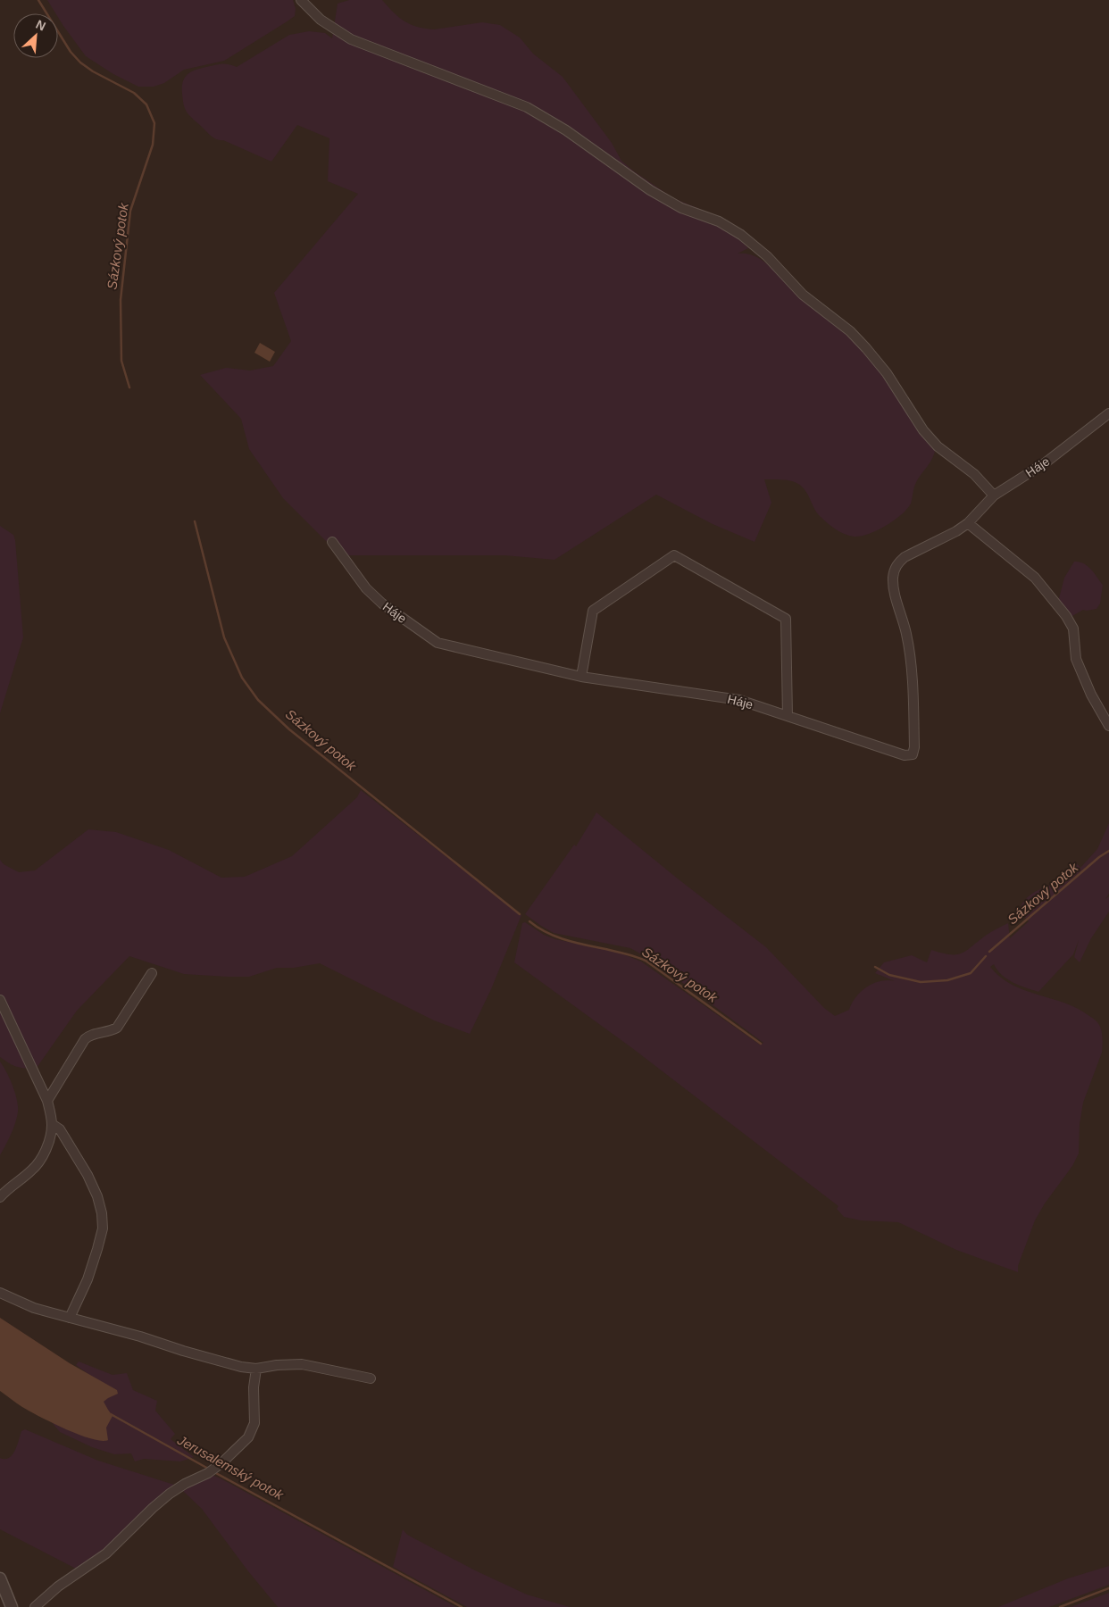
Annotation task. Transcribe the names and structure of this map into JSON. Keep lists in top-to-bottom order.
{
  "streets": {
    "street": ["Háje"]
  },
  "water": ["Sázkový potok", "Jerusalemský potok"],
  "north": "top right"
}
